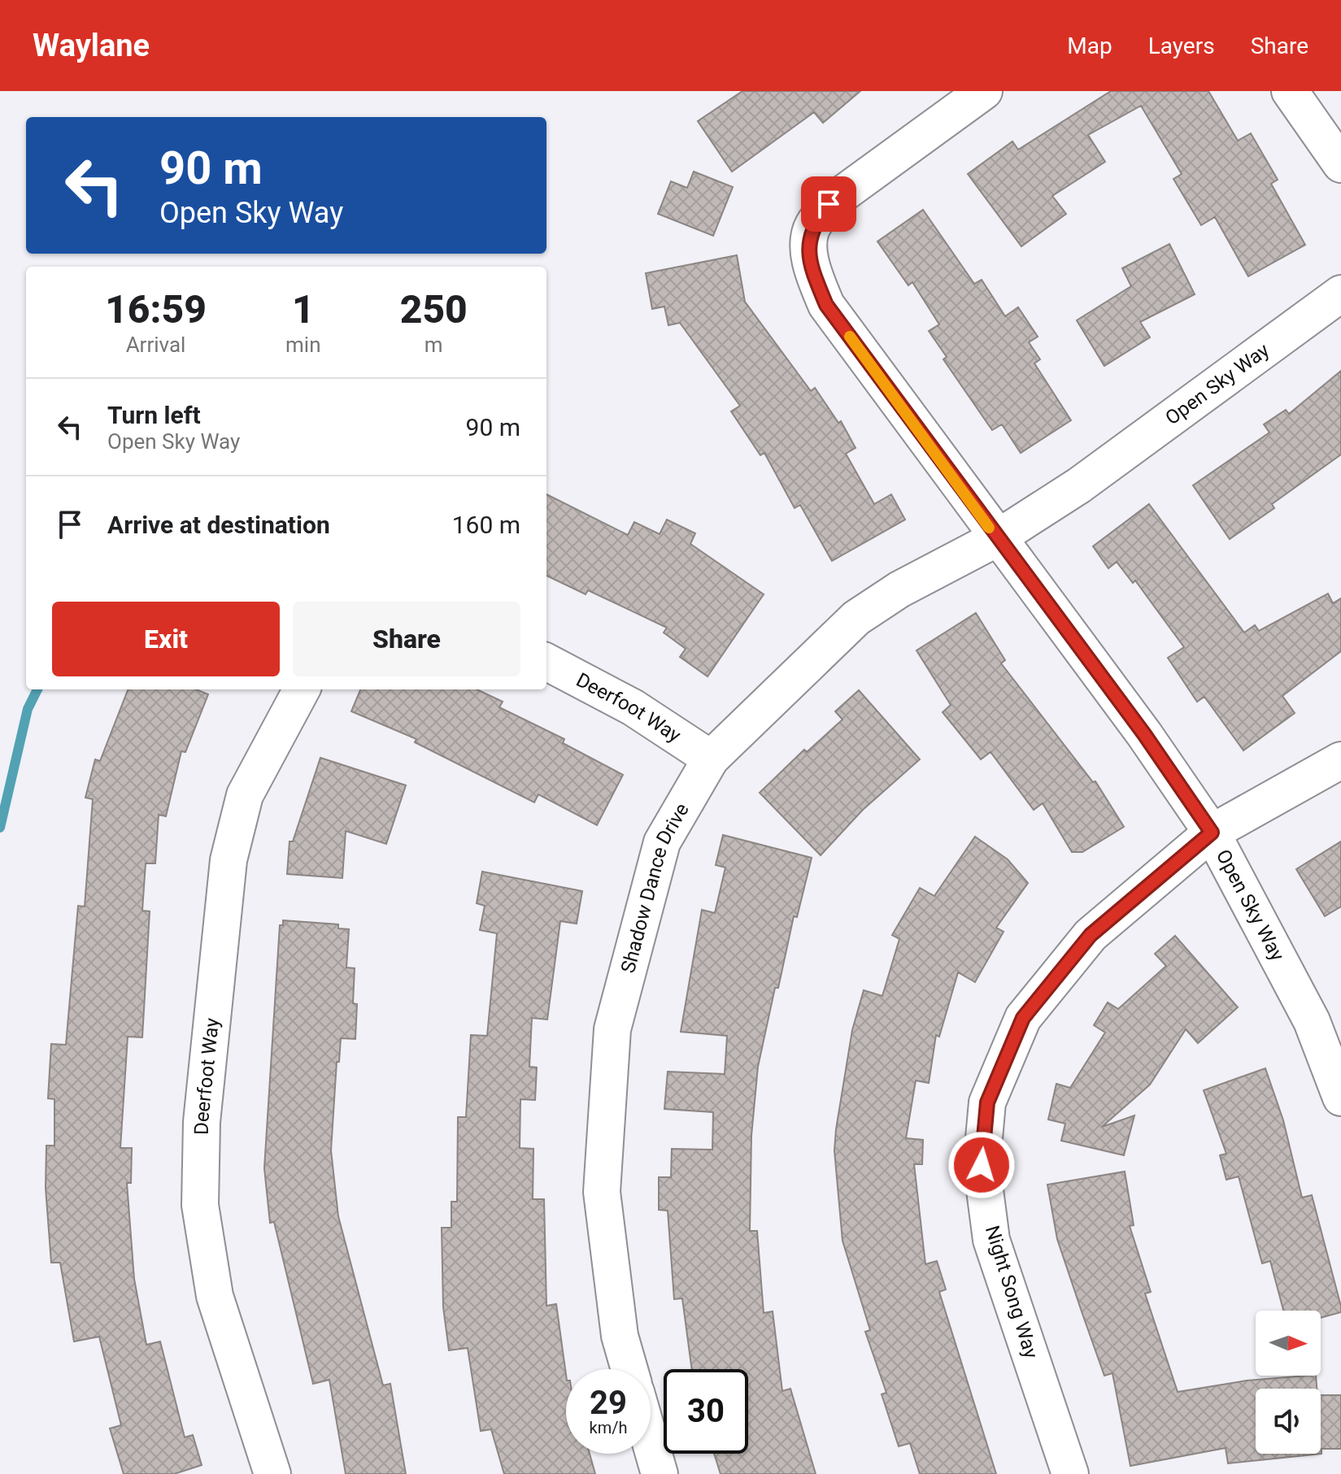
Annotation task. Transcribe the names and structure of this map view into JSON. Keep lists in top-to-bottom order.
{
  "streets": {
    "street": [
      "Open Sky Way",
      "Deerfoot Way",
      "Shadow Dance Drive",
      "Night Song Way"
    ]
  },
  "crossings": [
    ["Open Sky Way", "Shadow Dance Drive"],
    ["Open Sky Way", "Night Song Way"],
    ["Deerfoot Way", "Shadow Dance Drive"]
  ],
  "north": "right",
  "page": {
    "header": "Waylane",
    "nav": ["Map", "Layers", "Share"],
    "turn": ["90 m", "Open Sky Way"],
    "eta": [
      "16:59",
      "Arrival",
      "1",
      "min",
      "250",
      "m"
    ],
    "list": [
      {
        "name": "Turn left",
        "note": "Open Sky Way",
        "value": "90 m"
      },
      {
        "name": "Arrive at destination",
        "value": "160 m"
      }
    ],
    "buttons": ["Exit", "Share"],
    "speed": "29 km/h",
    "limit": "30"
  }
}
